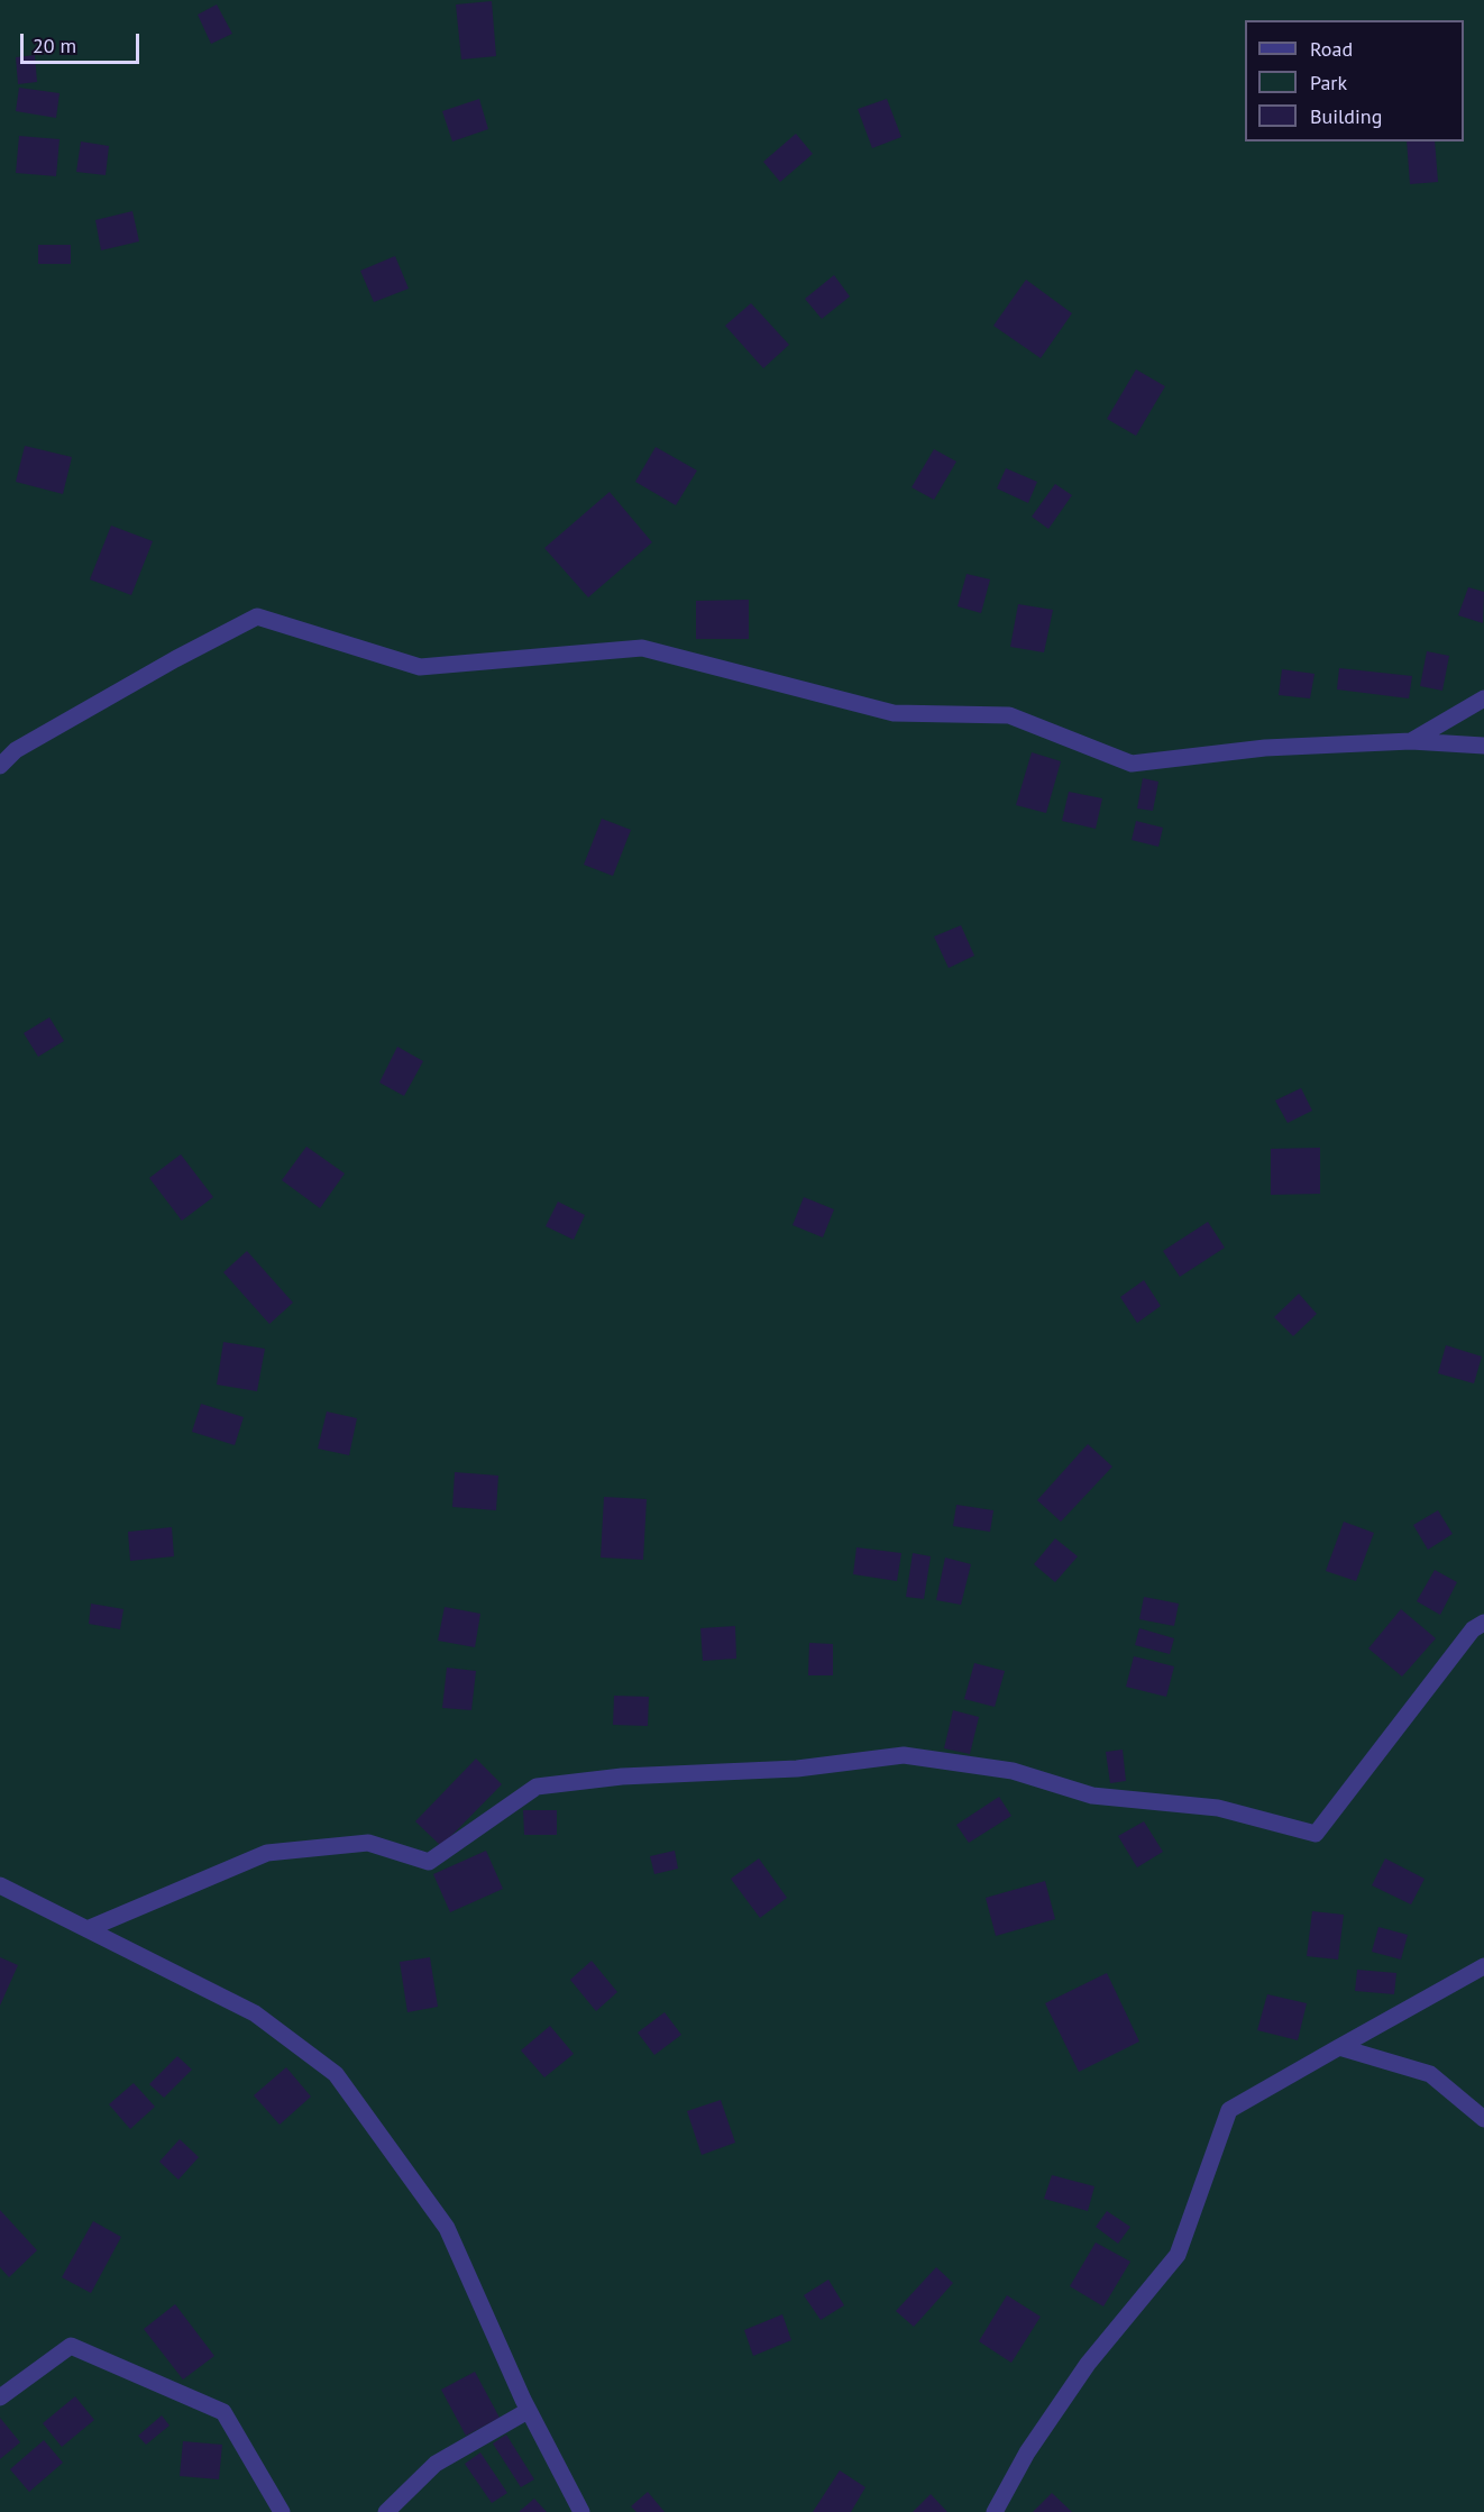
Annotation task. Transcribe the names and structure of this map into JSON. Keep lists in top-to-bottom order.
{
  "legend": ["Road", "Park", "Building"],
  "scale_bar": "20 m"
}
